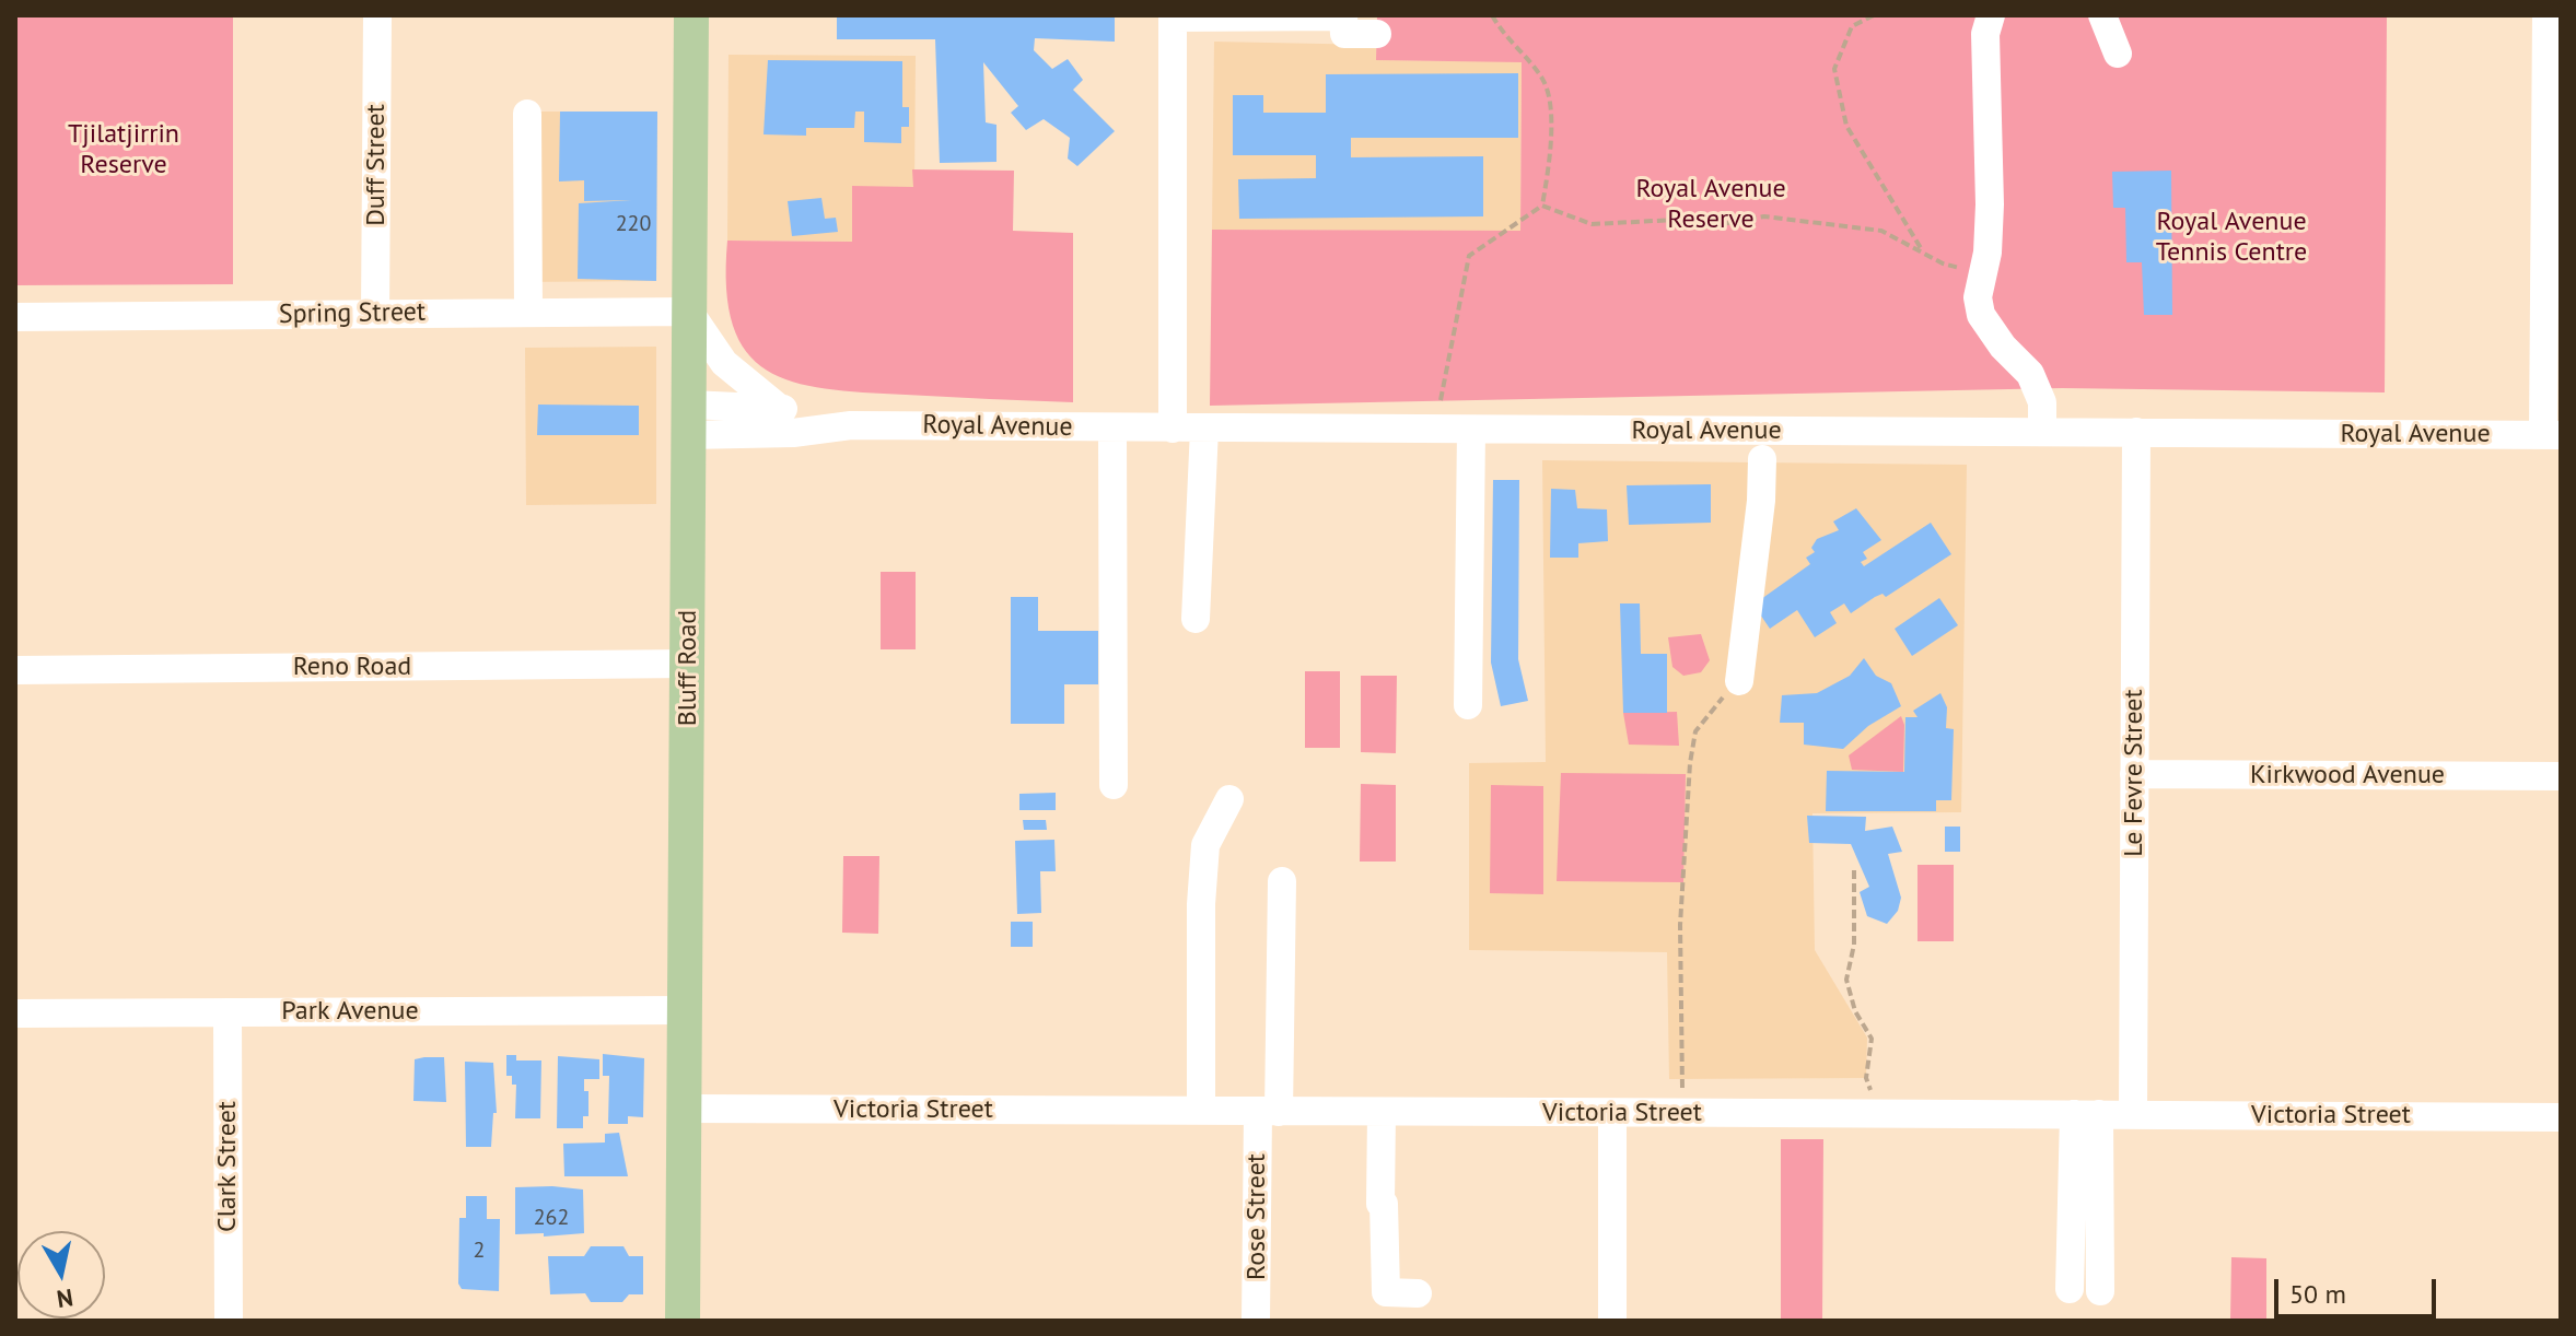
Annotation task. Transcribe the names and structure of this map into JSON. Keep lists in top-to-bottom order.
{
  "streets": {
    "main road": ["Bluff Road"],
    "street": [
      "Duff Street",
      "Spring Street",
      "Royal Avenue",
      "Reno Road",
      "Le Fevre Street",
      "Kirkwood Avenue",
      "Park Avenue",
      "Victoria Street",
      "Clark Street",
      "Rose Street"
    ]
  },
  "crossings": [
    ["Duff Street", "Spring Street"],
    ["Spring Street", "Bluff Road"],
    ["Royal Avenue", "Bluff Road"],
    ["Royal Avenue", "Le Fevre Street"],
    ["Reno Road", "Bluff Road"],
    ["Bluff Road", "Park Avenue"],
    ["Bluff Road", "Victoria Street"],
    ["Le Fevre Street", "Kirkwood Avenue"],
    ["Le Fevre Street", "Victoria Street"],
    ["Park Avenue", "Clark Street"],
    ["Victoria Street", "Rose Street"]
  ],
  "parks": ["Tjilatjirrin Reserve", "Royal Avenue Reserve", "Royal Avenue Tennis Centre"],
  "house_numbers": ["220", "262", "2"],
  "scale_bar": "50 m",
  "north": "bottom"
}
